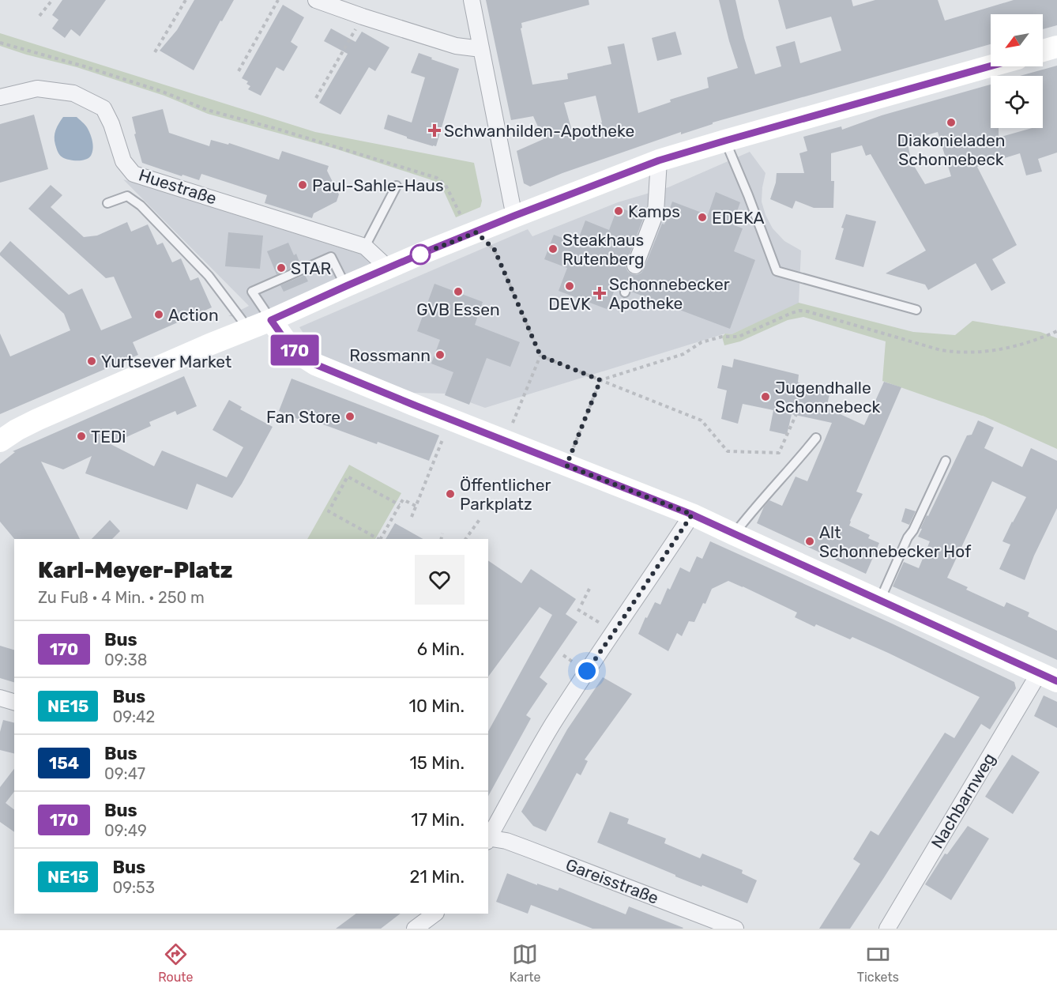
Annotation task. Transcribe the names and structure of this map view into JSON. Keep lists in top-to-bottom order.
{
  "streets": {
    "street": ["Huestraße", "Nachbarnweg", "Gareisstraße"]
  },
  "places": {
    "other": [
      "Diakonieladen Schonnebeck",
      "Paul-Sahle-Haus",
      "Kamps",
      "EDEKA",
      "Steakhaus Rutenberg",
      "STAR",
      "DEVK",
      "GVB Essen",
      "Action",
      "Rossmann",
      "Yurtsever Market",
      "Jugendhalle Schonnebeck",
      "Fan Store",
      "TEDi",
      "Öffentlicher Parkplatz",
      "Alt Schonnebecker Hof"
    ],
    "health": ["Schwanhilden-Apotheke", "Schonnebecker Apotheke"]
  },
  "lines": ["bus line 170"],
  "north": "bottom left",
  "page": {
    "on_map": "170",
    "heading": ["Karl-Meyer-Platz", "Zu Fuß · 4 Min. · 250 m"],
    "list": [
      {
        "mark": "170",
        "name": "Bus",
        "note": "09:38",
        "value": "6 Min."
      },
      {
        "mark": "NE15",
        "name": "Bus",
        "note": "09:42",
        "value": "10 Min."
      },
      {
        "mark": "154",
        "name": "Bus",
        "note": "09:47",
        "value": "15 Min."
      },
      {
        "mark": "170",
        "name": "Bus",
        "note": "09:49",
        "value": "17 Min."
      },
      {
        "mark": "NE15",
        "name": "Bus",
        "note": "09:53",
        "value": "21 Min."
      }
    ],
    "tabs": ["Route", "Karte", "Tickets"]
  }
}
